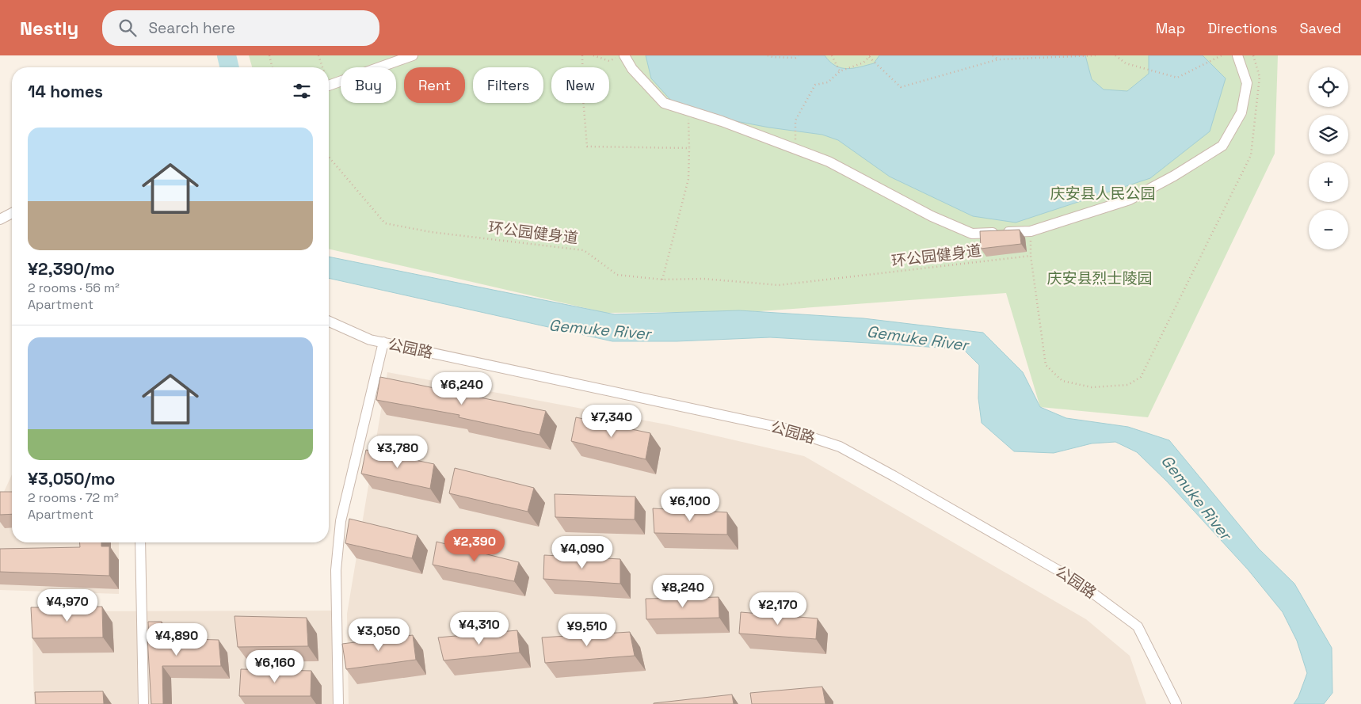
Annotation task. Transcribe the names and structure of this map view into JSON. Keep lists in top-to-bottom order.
{
  "streets": {
    "street": ["公园路"],
    "path": ["环公园健身道"]
  },
  "water": ["Gemuke River"],
  "parks": ["庆安县人民公园", "庆安县烈士陵园"],
  "page": {
    "header": "Nestly",
    "search": "Search here",
    "nav": ["Map", "Directions", "Saved"],
    "map_buttons": ["+", "−"],
    "chip": [
      "Buy",
      "Rent",
      "Filters",
      "New"
    ],
    "heading": "14 homes",
    "list": [
      {
        "name": "¥2,390/mo",
        "note": "2 rooms · 56 m² · Apartment"
      },
      {
        "name": "¥3,050/mo",
        "note": "2 rooms · 72 m² · Apartment"
      }
    ],
    "price": [
      "¥6,240",
      "¥7,340",
      "¥3,780",
      "¥6,100",
      "¥2,390",
      "¥4,090",
      "¥8,240",
      "¥4,970",
      "¥2,170",
      "¥4,310",
      "¥9,510",
      "¥3,050",
      "¥4,890",
      "¥6,160"
    ]
  }
}
